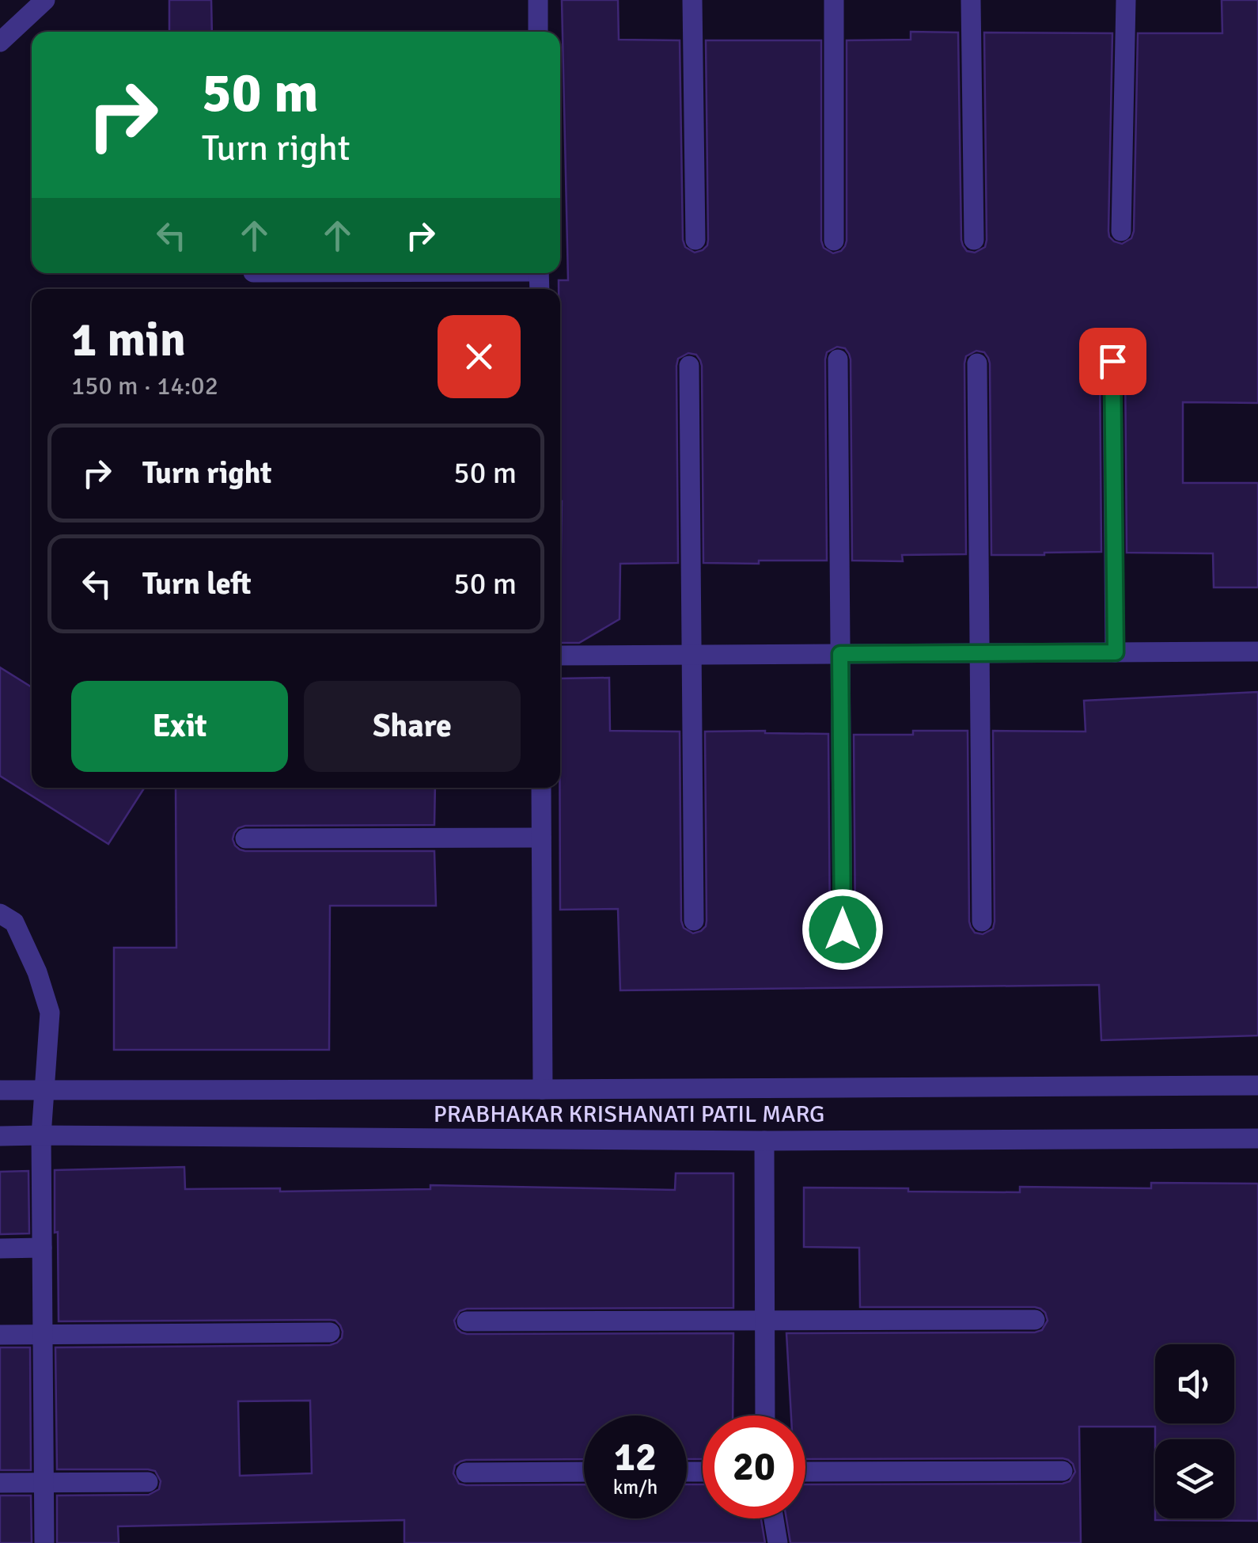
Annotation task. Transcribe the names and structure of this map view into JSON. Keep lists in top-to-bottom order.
{
  "streets": {
    "street": ["PRABHAKAR KRISHANATI PATIL MARG"]
  },
  "page": {
    "turn": ["50 m", "Turn right"],
    "heading": ["1 min", "150 m · 14:02"],
    "list": [
      {
        "name": "Turn right",
        "value": "50 m"
      },
      {
        "name": "Turn left",
        "value": "50 m"
      }
    ],
    "buttons": ["Exit", "Share"],
    "speed": "12 km/h",
    "limit": "20"
  }
}
